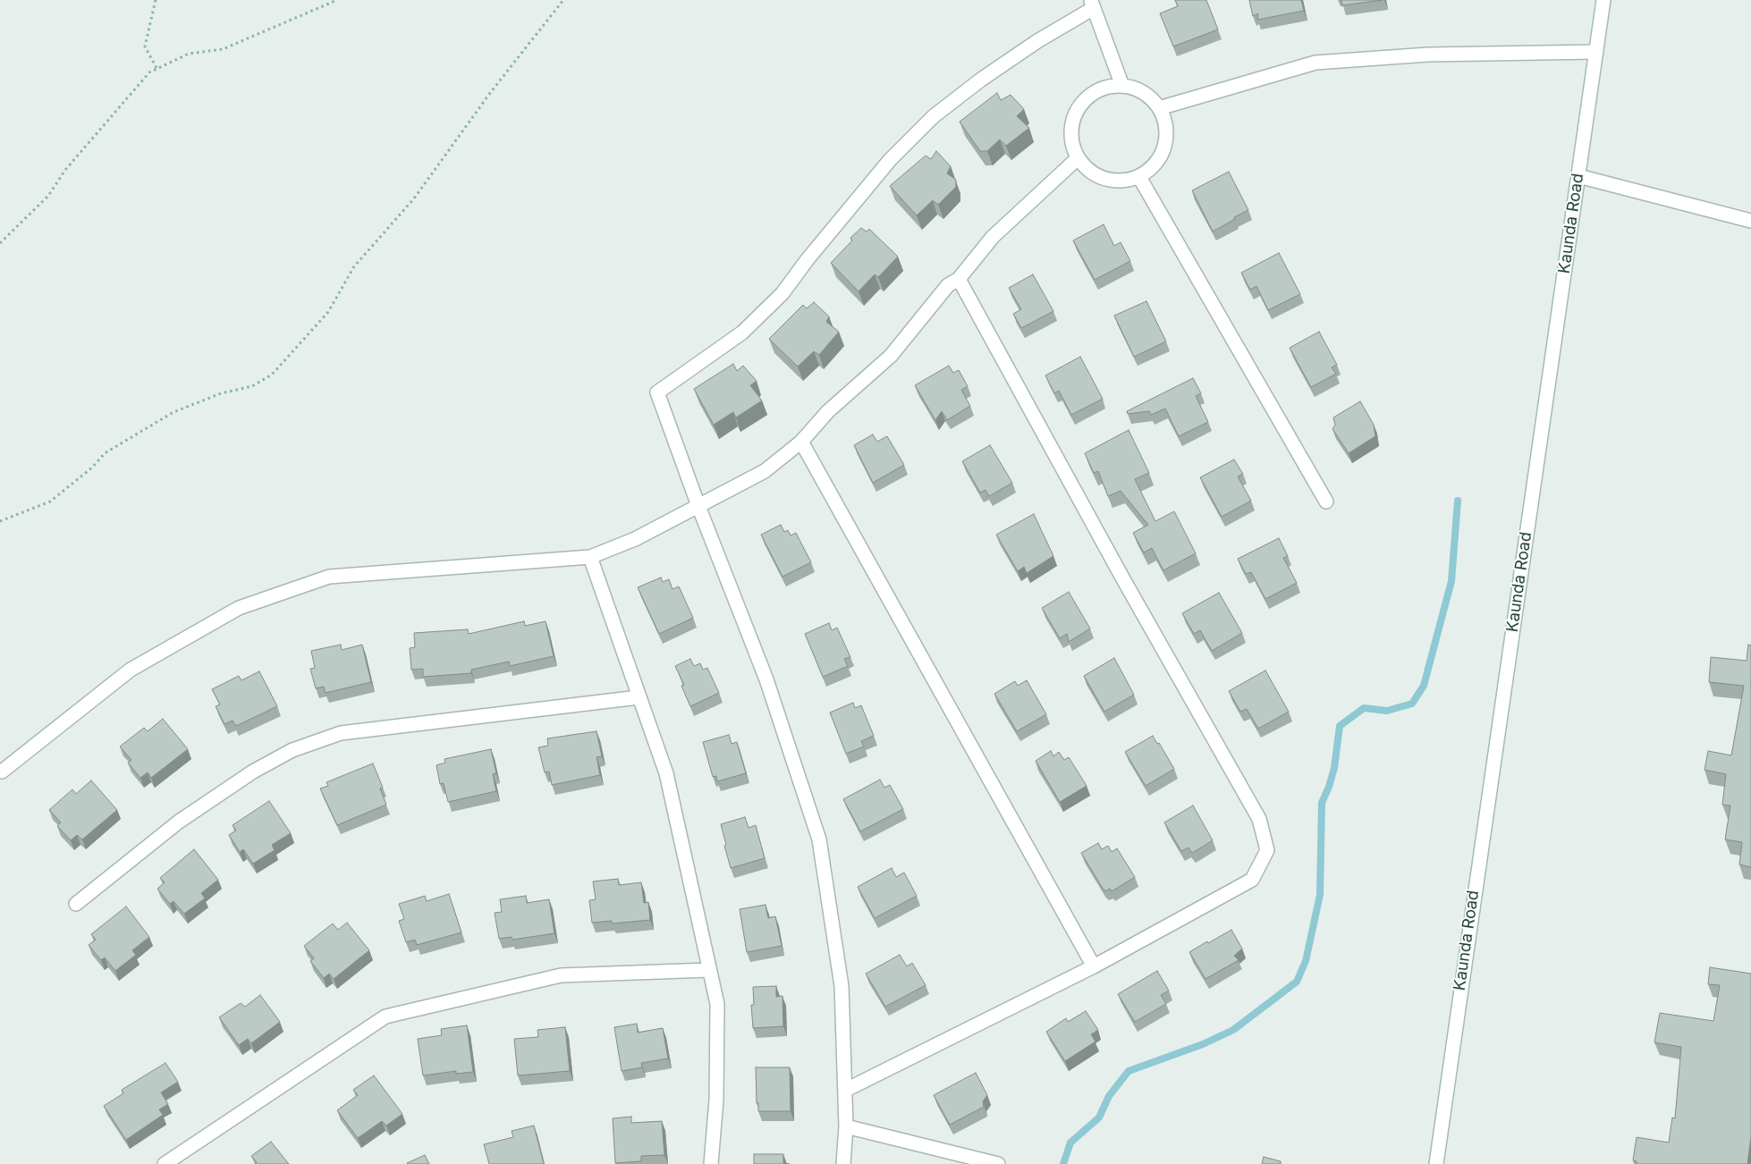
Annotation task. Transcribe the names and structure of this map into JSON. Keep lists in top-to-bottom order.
{
  "streets": {
    "street": ["Kaunda Road"]
  }
}
